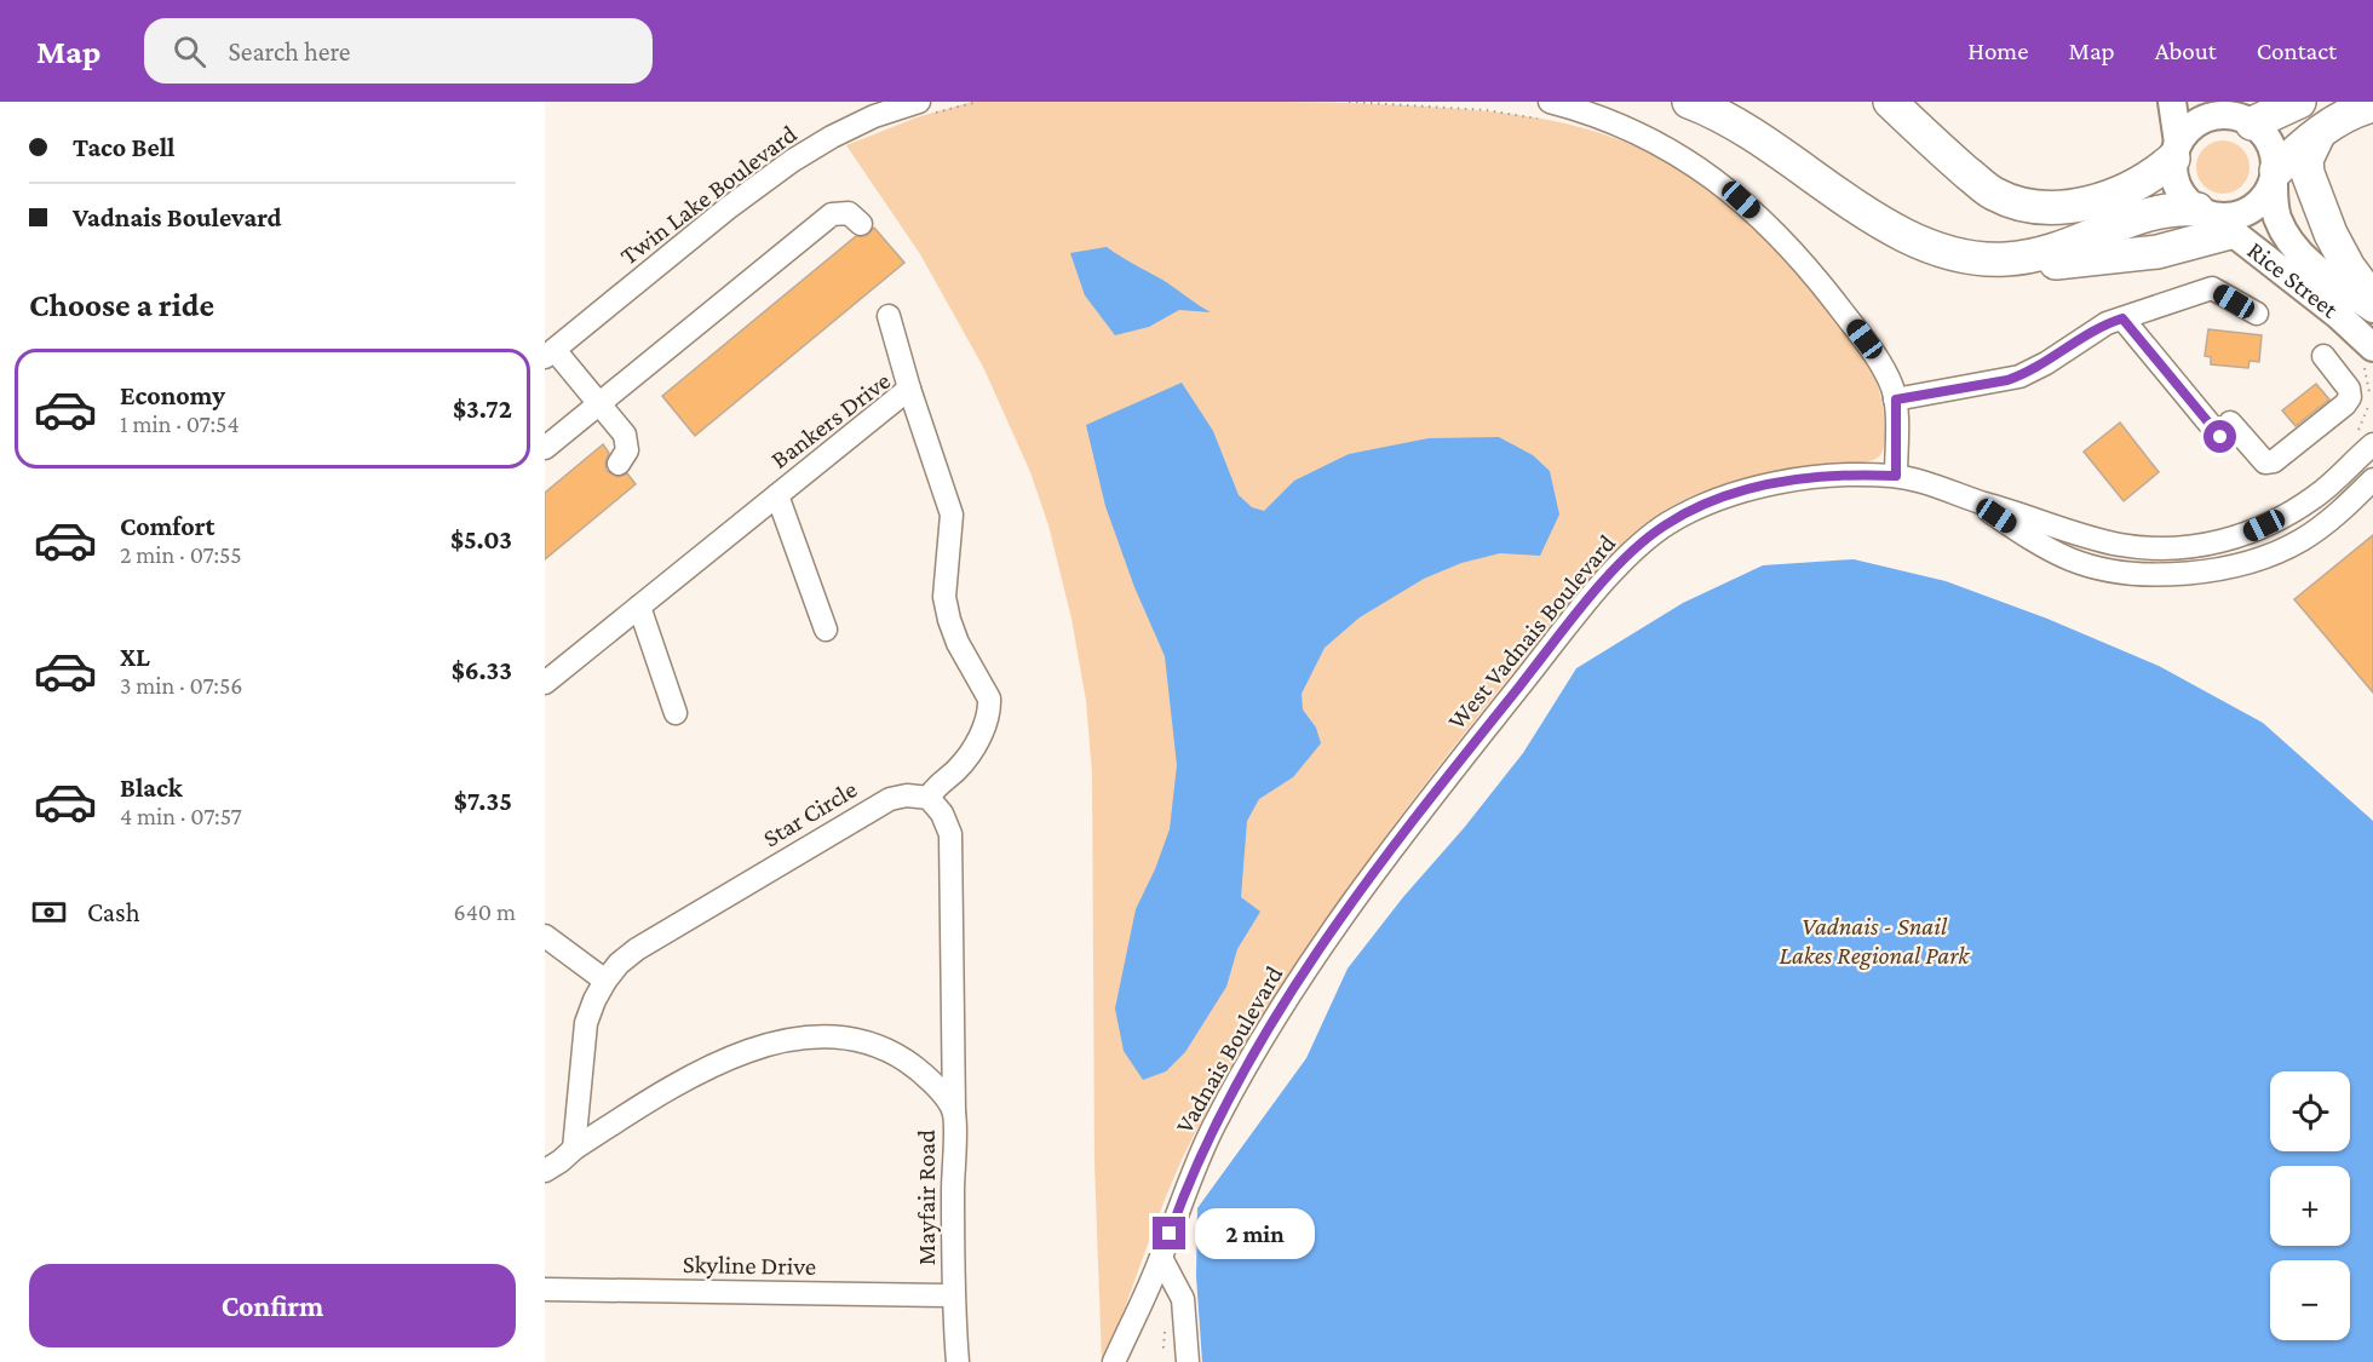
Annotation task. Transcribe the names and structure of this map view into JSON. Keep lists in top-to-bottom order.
{
  "streets": {
    "main road": ["Rice Street"],
    "street": [
      "Twin Lake Boulevard",
      "Bankers Drive",
      "West Vadnais Boulevard",
      "Star Circle",
      "Vadnais Boulevard",
      "Mayfair Road",
      "Skyline Drive"
    ]
  },
  "crossings": [
    ["Bankers Drive", "Star Circle"],
    ["West Vadnais Boulevard", "Vadnais Boulevard"],
    ["Star Circle", "Mayfair Road"],
    ["Mayfair Road", "Skyline Drive"]
  ],
  "parks": ["Vadnais - Snail Lakes Regional Park"],
  "page": {
    "header": "Map",
    "search": "Search here",
    "nav": [
      "Home",
      "Map",
      "About",
      "Contact"
    ],
    "banner": ["Taco Bell", "Vadnais Boulevard"],
    "heading": "Choose a ride",
    "list": [
      {
        "name": "Economy",
        "note": "1 min · 07:54",
        "value": "$3.72"
      },
      {
        "name": "Comfort",
        "note": "2 min · 07:55",
        "value": "$5.03"
      },
      {
        "name": "XL",
        "note": "3 min · 07:56",
        "value": "$6.33"
      },
      {
        "name": "Black",
        "note": "4 min · 07:57",
        "value": "$7.35"
      }
    ],
    "pay": ["Cash", "640 m"],
    "map_buttons": ["+", "−"],
    "bubble": "2 min",
    "buttons": "Confirm"
  }
}
